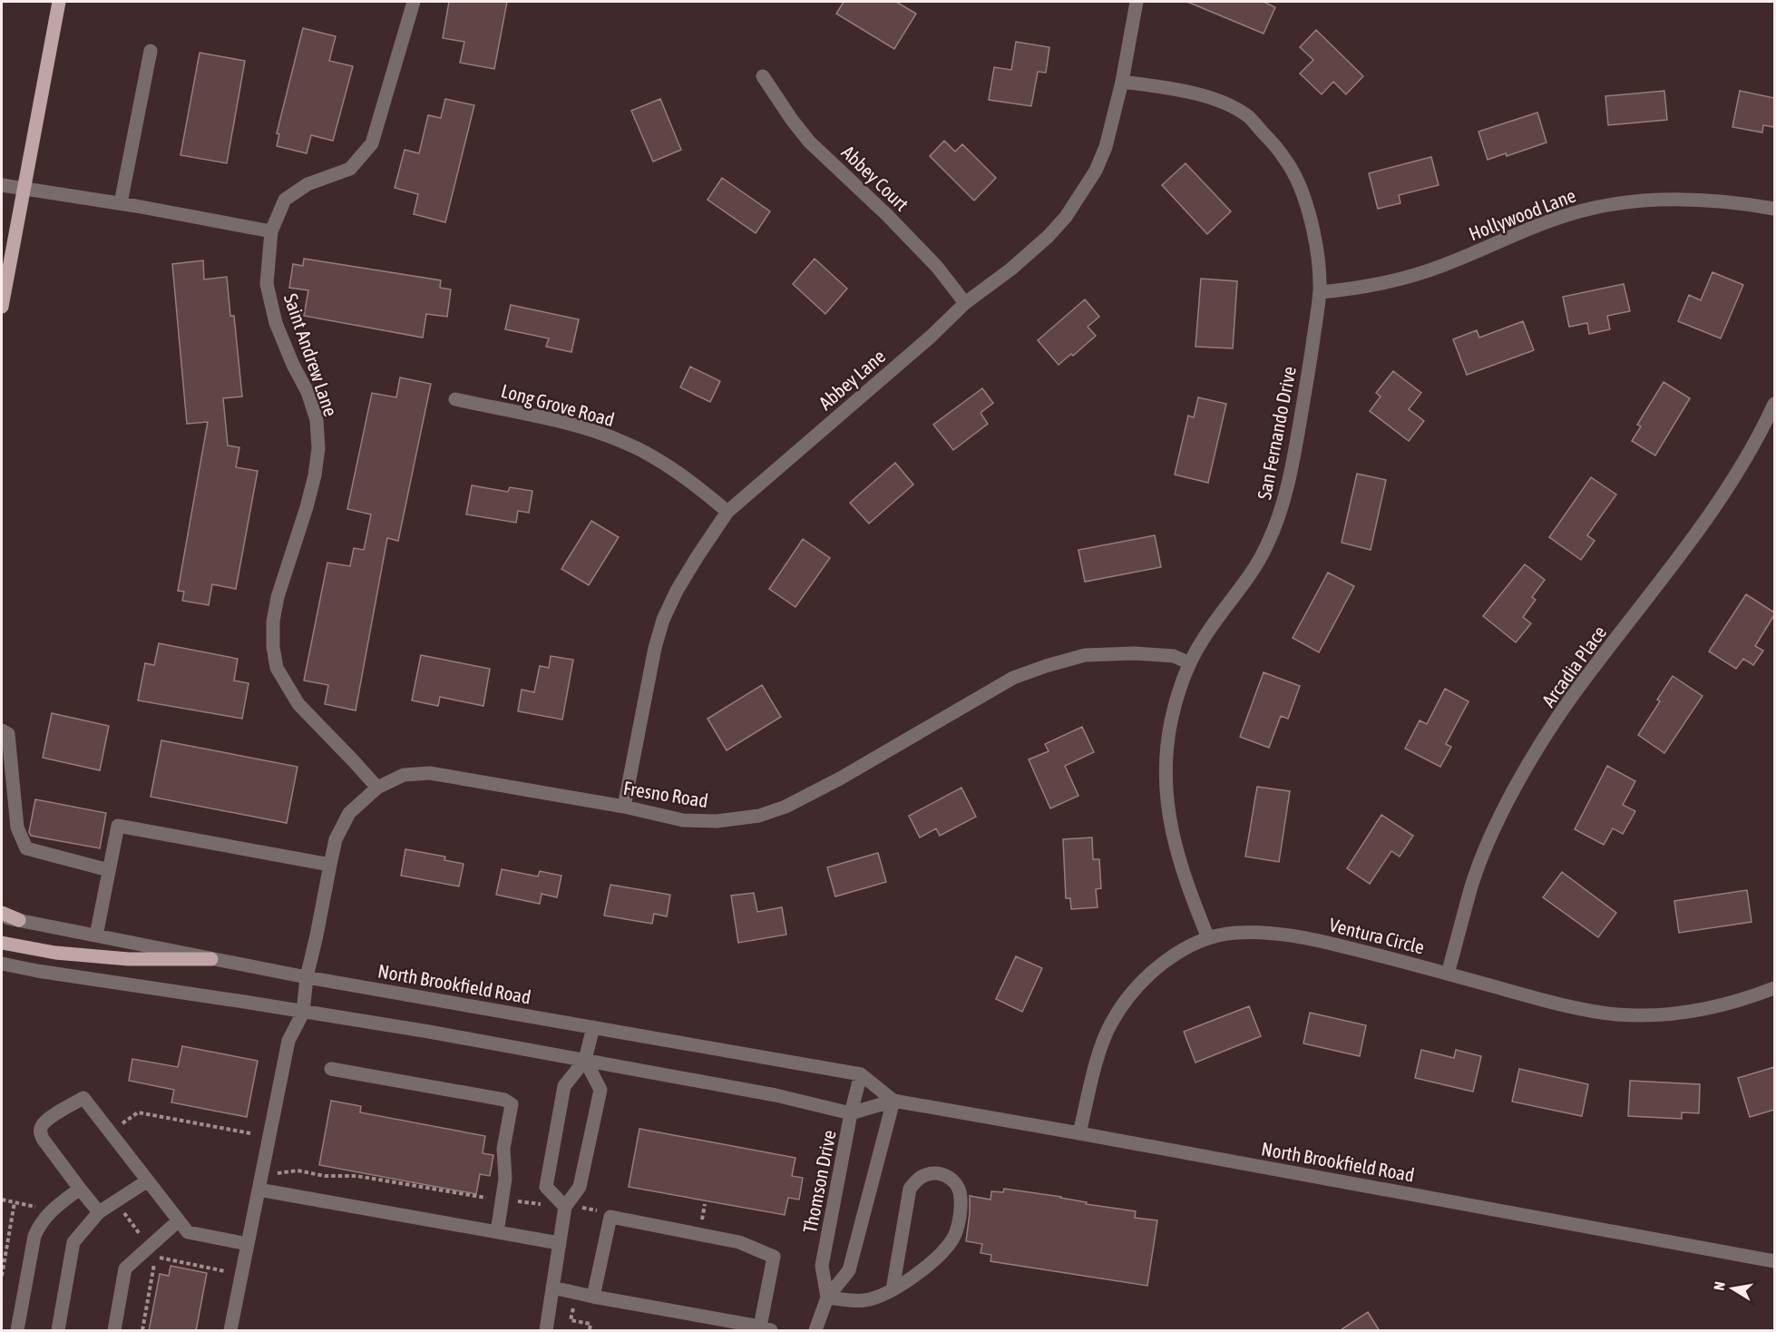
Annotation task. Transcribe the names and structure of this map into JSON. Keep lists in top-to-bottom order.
{
  "streets": {
    "street": [
      "Abbey Court",
      "Hollywood Lane",
      "Saint Andrew Lane",
      "Abbey Lane",
      "Long Grove Road",
      "San Fernando Drive",
      "Arcadia Place",
      "Fresno Road",
      "Ventura Circle",
      "North Brookfield Road",
      "Thomson Drive"
    ]
  },
  "crossings": [
    ["Abbey Court", "Abbey Lane"],
    ["Hollywood Lane", "San Fernando Drive"],
    ["Saint Andrew Lane", "Fresno Road"],
    ["Abbey Lane", "Long Grove Road"],
    ["Abbey Lane", "San Fernando Drive"],
    ["Abbey Lane", "Fresno Road"],
    ["San Fernando Drive", "Fresno Road"],
    ["San Fernando Drive", "Ventura Circle"],
    ["Arcadia Place", "Ventura Circle"],
    ["Fresno Road", "North Brookfield Road"],
    ["Ventura Circle", "North Brookfield Road"],
    ["North Brookfield Road", "Thomson Drive"]
  ],
  "north": "left"
}
